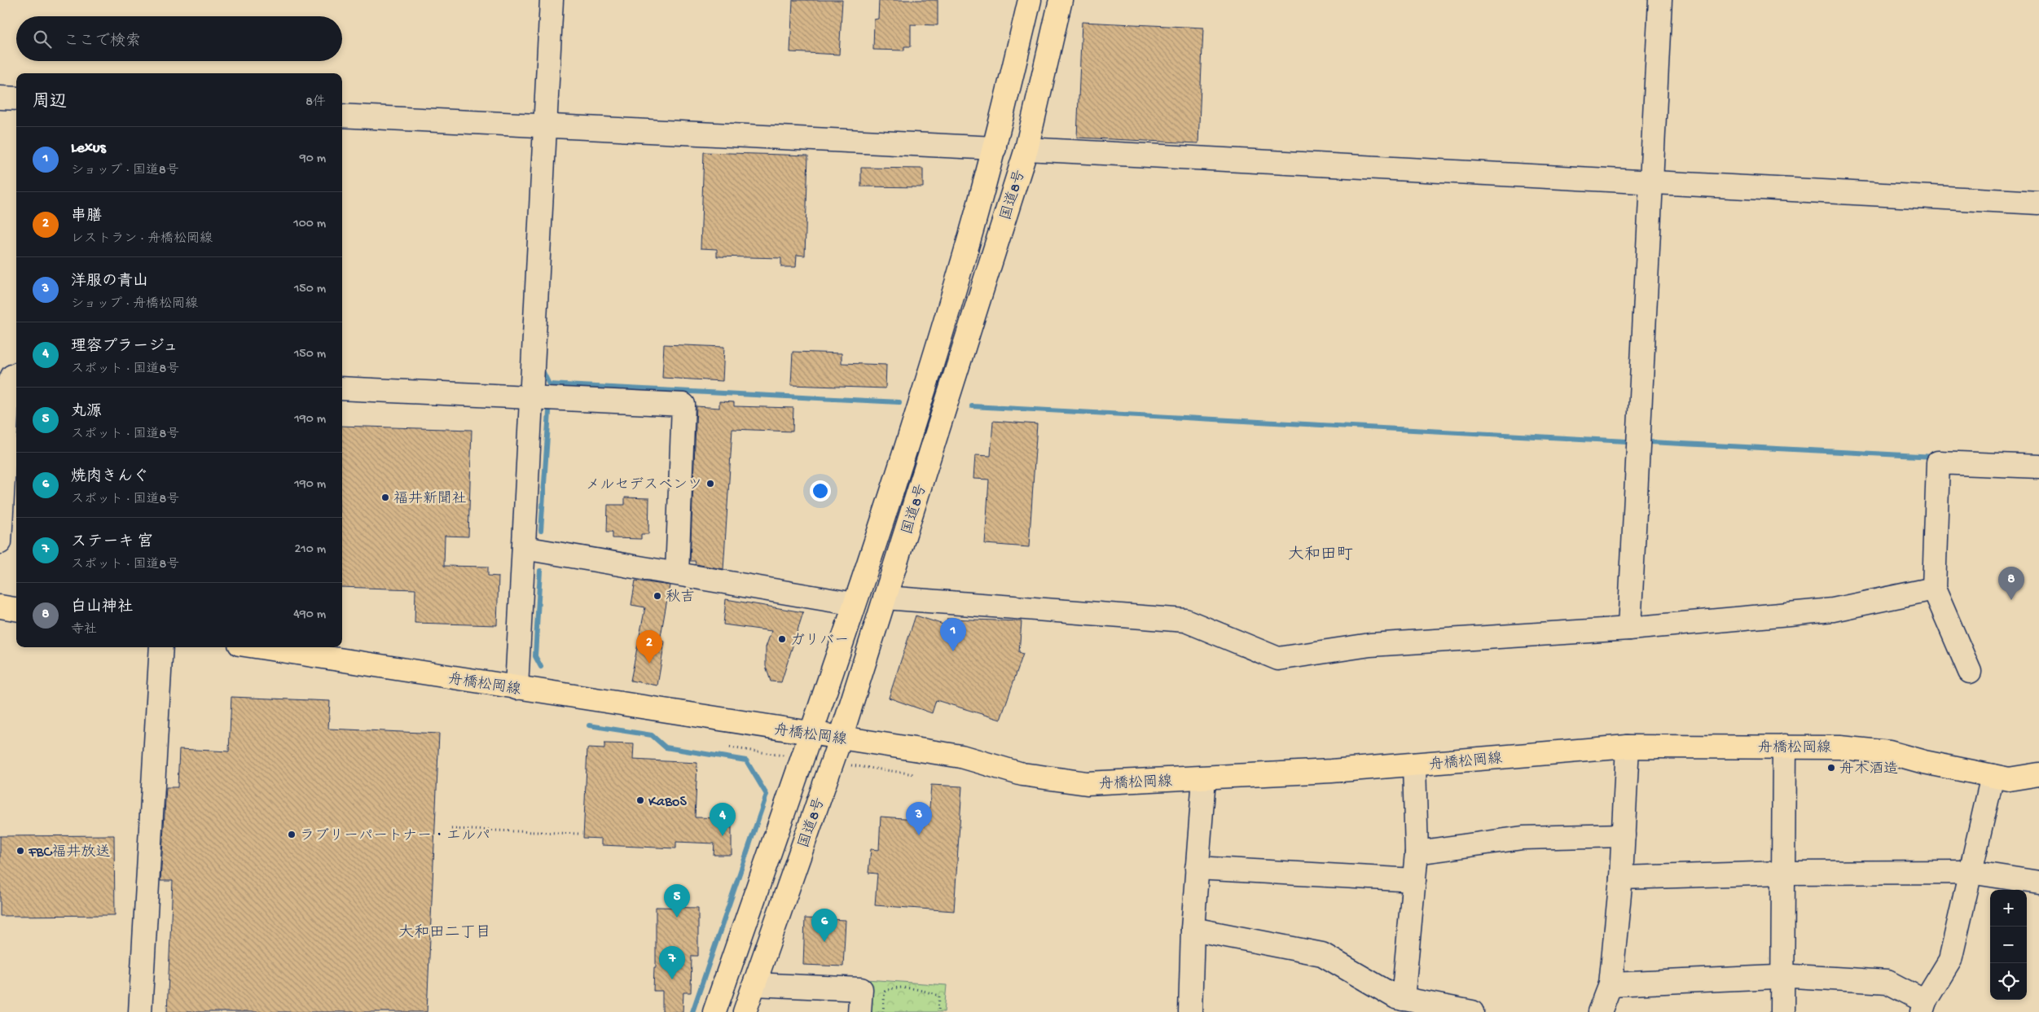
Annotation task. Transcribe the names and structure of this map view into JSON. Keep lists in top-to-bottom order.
{
  "streets": {
    "main road": ["国道8号", "舟橋松岡線"]
  },
  "crossings": [
    ["国道8号", "舟橋松岡線"]
  ],
  "districts": ["大和田町", "大和田二丁目"],
  "places": [
    "メルセデスベンツ",
    "福井新聞社",
    "秋吉",
    "ガリバー",
    "舟木酒造",
    "KaBoS",
    "ラブリーパートナー・エルパ",
    "FBC福井放送"
  ],
  "page": {
    "search": "ここで検索",
    "heading": ["周辺", "8件"],
    "list": [
      {
        "mark": "1",
        "name": "Lexus",
        "note": "ショップ · 国道8号",
        "value": "90 m"
      },
      {
        "mark": "2",
        "name": "串膳",
        "note": "レストラン · 舟橋松岡線",
        "value": "100 m"
      },
      {
        "mark": "3",
        "name": "洋服の青山",
        "note": "ショップ · 舟橋松岡線",
        "value": "150 m"
      },
      {
        "mark": "4",
        "name": "理容プラージュ",
        "note": "スポット · 国道8号",
        "value": "150 m"
      },
      {
        "mark": "5",
        "name": "丸源",
        "note": "スポット · 国道8号",
        "value": "190 m"
      },
      {
        "mark": "6",
        "name": "焼肉きんぐ",
        "note": "スポット · 国道8号",
        "value": "190 m"
      },
      {
        "mark": "7",
        "name": "ステーキ 宮",
        "note": "スポット · 国道8号",
        "value": "210 m"
      },
      {
        "mark": "8",
        "name": "白山神社",
        "note": "寺社",
        "value": "490 m"
      }
    ],
    "pins": [
      "8",
      "1",
      "2",
      "3",
      "4",
      "5",
      "6",
      "7"
    ],
    "map_buttons": ["+", "−"]
  }
}
